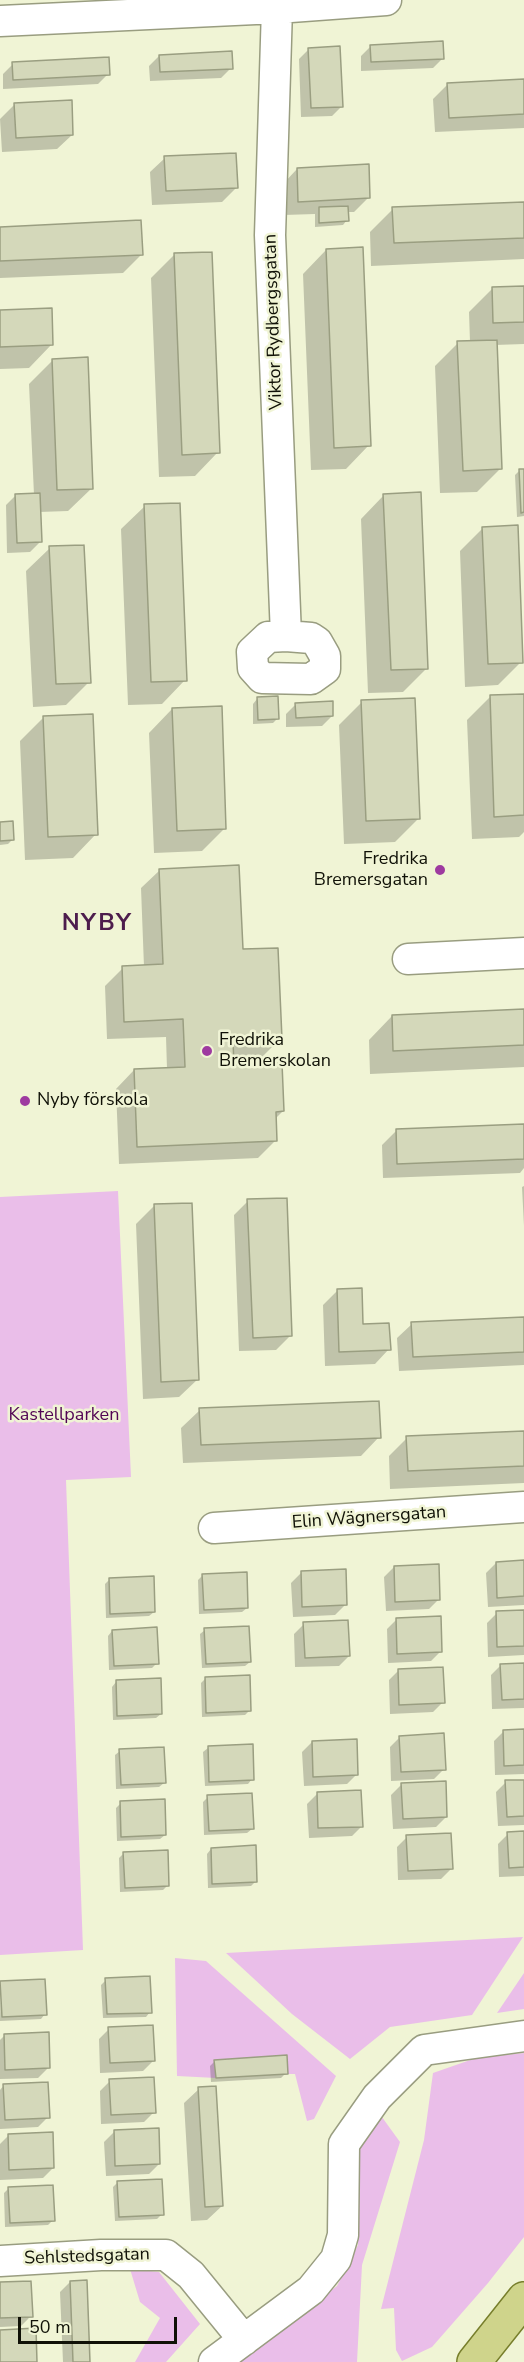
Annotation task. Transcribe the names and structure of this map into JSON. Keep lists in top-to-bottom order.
{
  "streets": {
    "street": ["Viktor Rydbergsgatan", "Elin Wägnersgatan", "Sehlstedsgatan"]
  },
  "districts": ["NYBY"],
  "parks": ["Kastellparken"],
  "places": ["Fredrika Bremersgatan", "Fredrika Bremerskolan", "Nyby förskola"],
  "scale_bar": "50 m"
}
